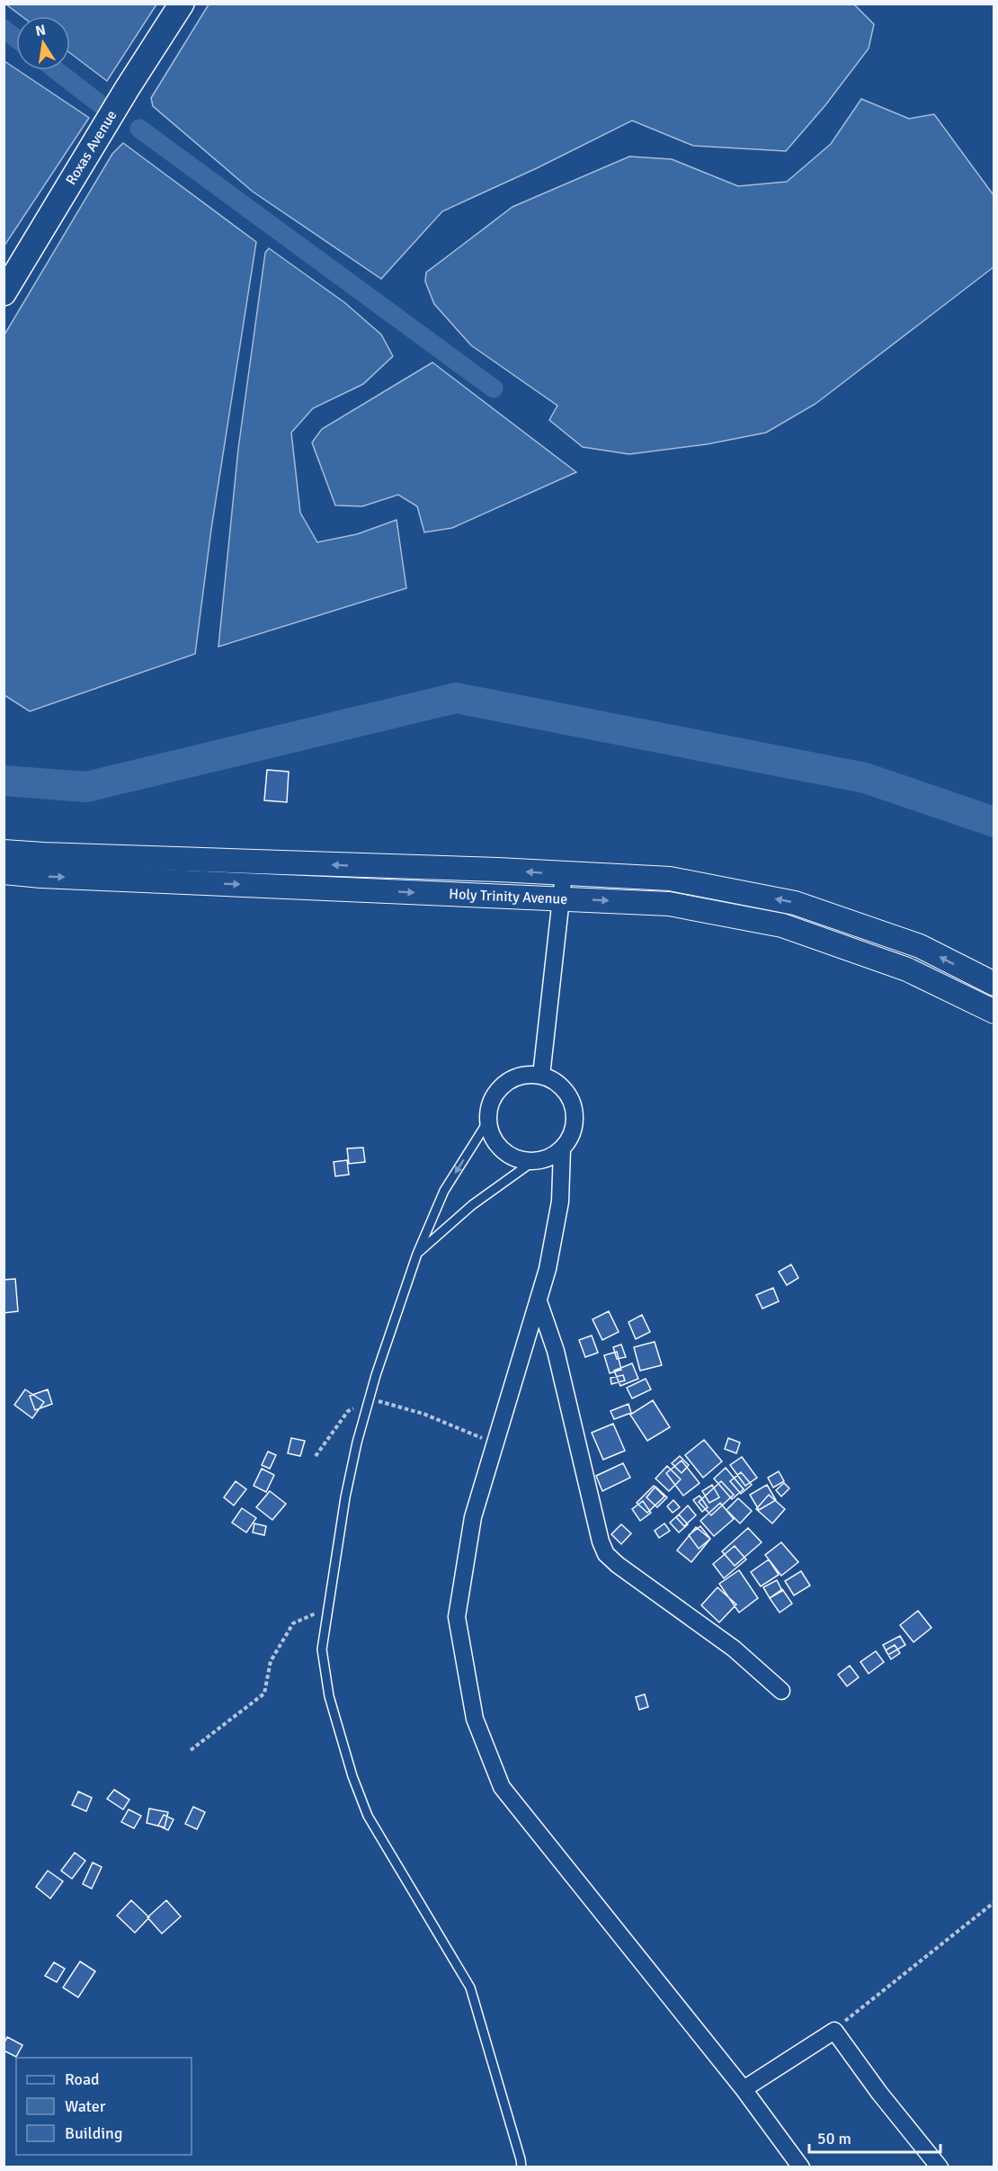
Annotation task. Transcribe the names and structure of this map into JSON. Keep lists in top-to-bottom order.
{
  "streets": {
    "main road": ["Roxas Avenue", "Holy Trinity Avenue"]
  },
  "legend": ["Road", "Water", "Building"],
  "scale_bar": "50 m",
  "north": "top"
}
